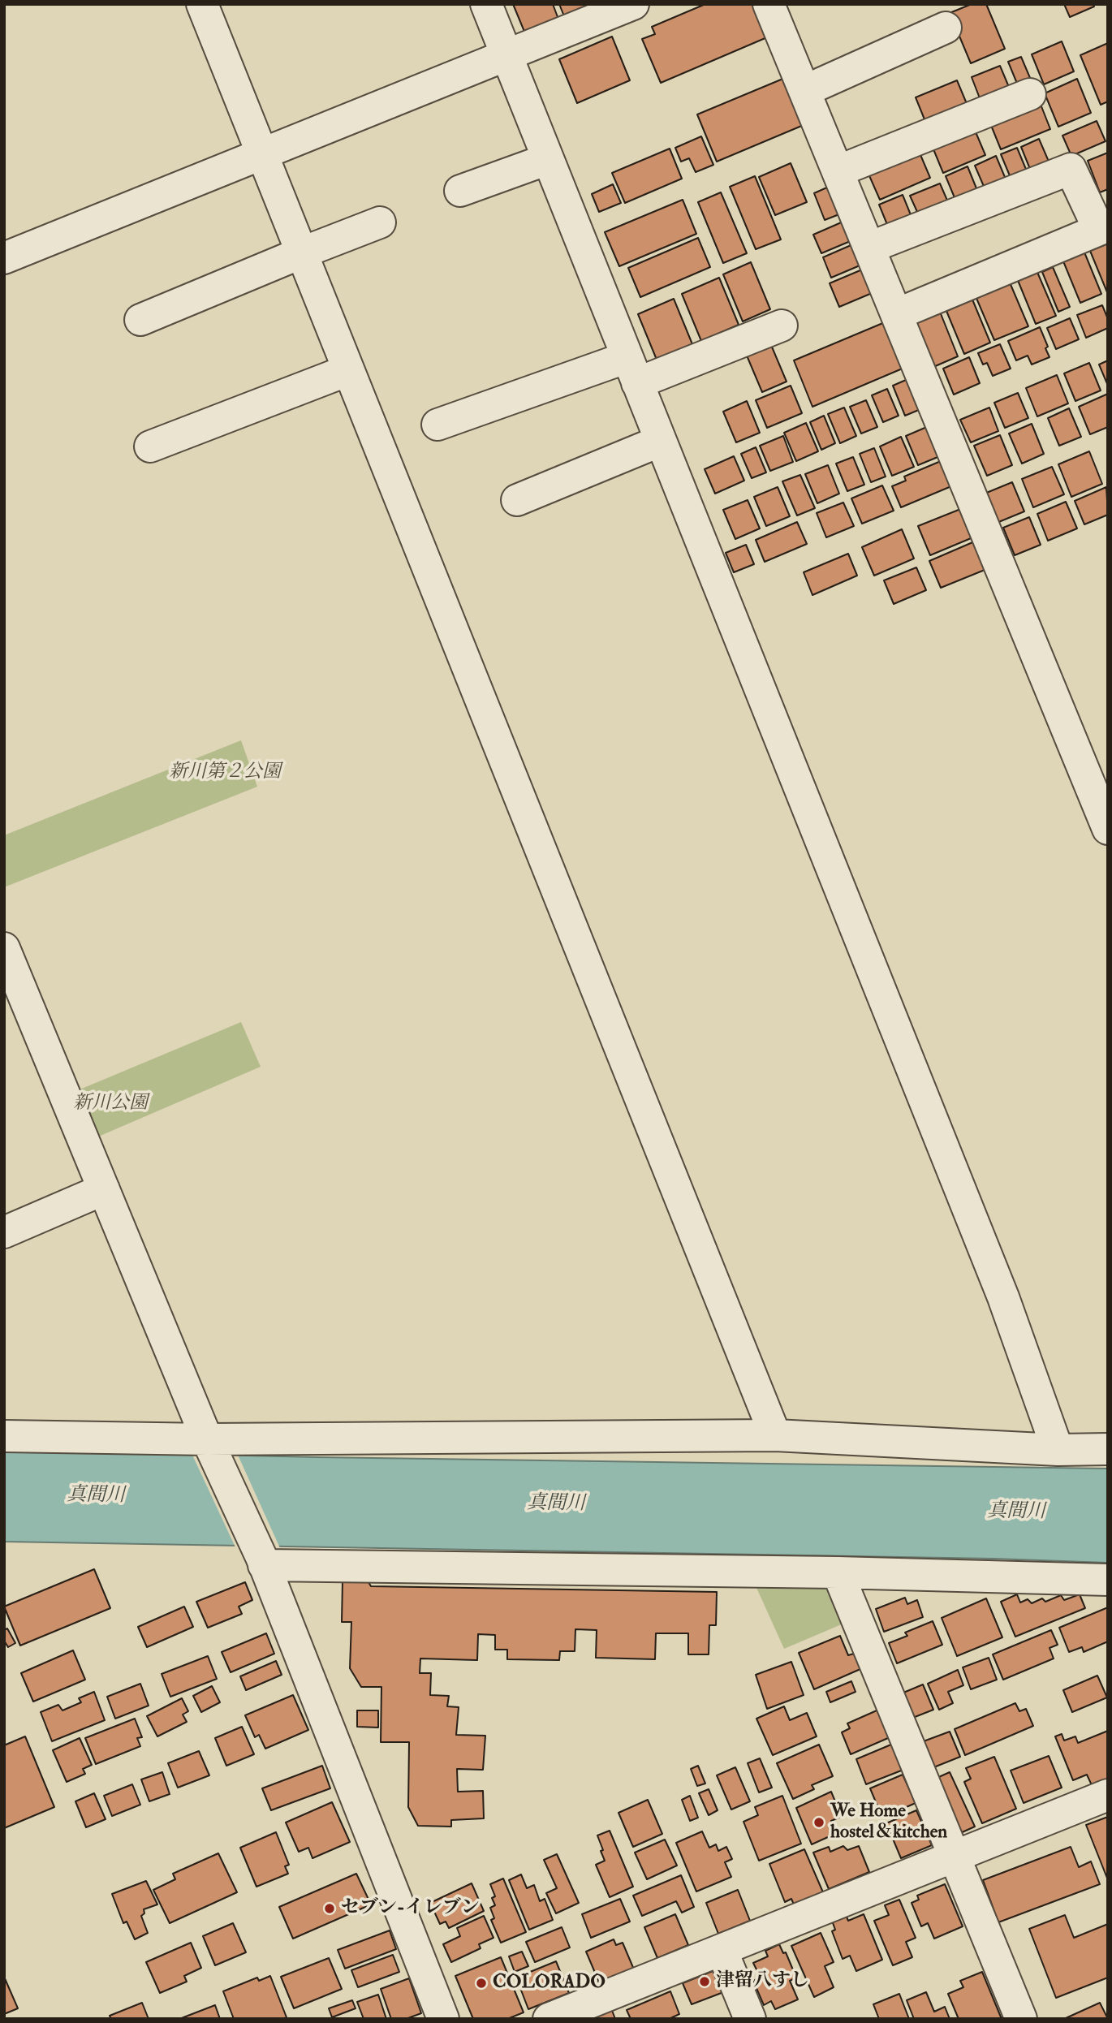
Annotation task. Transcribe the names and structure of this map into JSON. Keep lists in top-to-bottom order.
{
  "water": ["真間川"],
  "parks": ["新川第２公園", "新川公園"],
  "places": [
    "We Home hostel＆kitchen",
    "セブン-イレブン",
    "津留八すし",
    "COLORADO"
  ]
}
